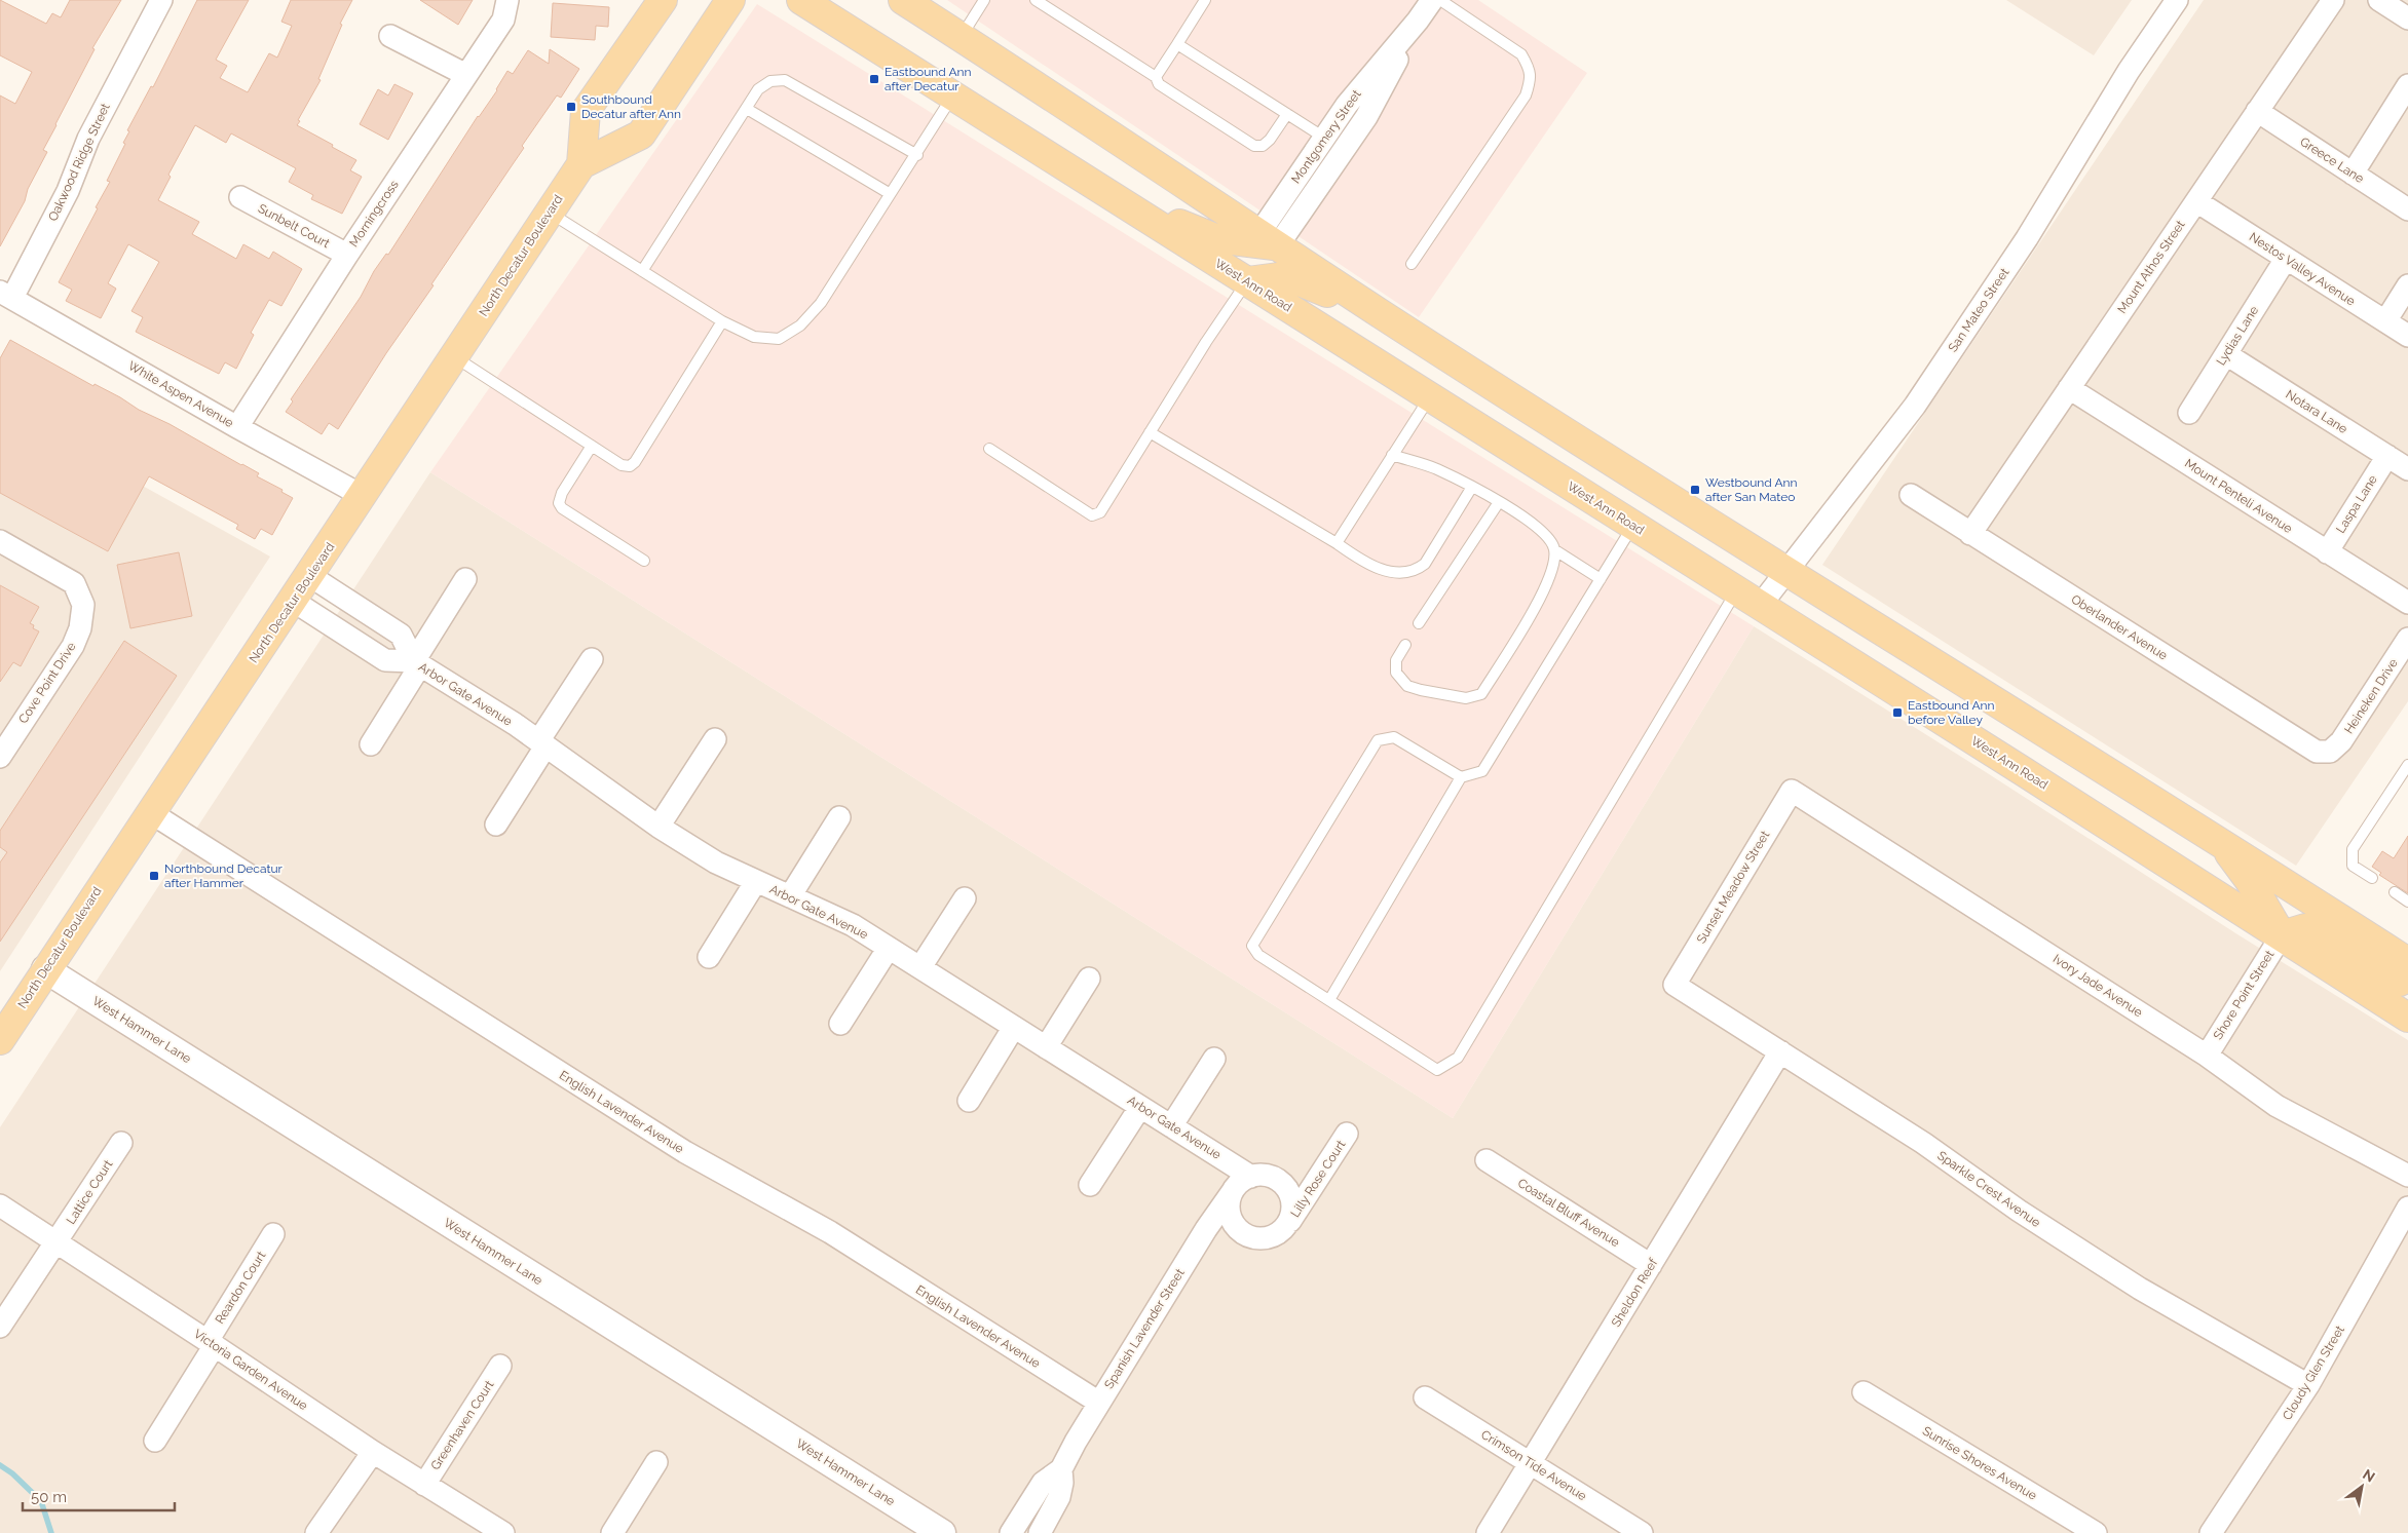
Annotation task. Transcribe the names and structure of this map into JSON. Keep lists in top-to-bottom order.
{
  "streets": {
    "main road": ["North Decatur Boulevard", "West Ann Road"],
    "street": [
      "Montgomery Street",
      "Greece Lane",
      "Oakwood Ridge Street",
      "Morningcross",
      "Sunbelt Court",
      "Mount Athos Street",
      "Nestos Valley Avenue",
      "San Mateo Street",
      "Lydias Lane",
      "White Aspen Avenue",
      "Notara Lane",
      "Mount Penteli Avenue",
      "Laspa Lane",
      "Oberlander Avenue",
      "Cove Point Drive",
      "Arbor Gate Avenue",
      "Heineken Drive",
      "Sunset Meadow Street",
      "Ivory Jade Avenue",
      "Shore Point Street",
      "West Hammer Lane",
      "English Lavender Avenue",
      "Lilly Rose Court",
      "Sparkle Crest Avenue",
      "Lattice Court",
      "Coastal Bluff Avenue",
      "Reardon Court",
      "Sheldon Reef",
      "Spanish Lavender Street",
      "Victoria Garden Avenue",
      "Cloudy Glen Street",
      "Greenhaven Court",
      "Sunrise Shores Avenue",
      "Crimson Tide Avenue"
    ]
  },
  "crossings": [
    ["Greece Lane", "Mount Athos Street"],
    ["Oakwood Ridge Street", "White Aspen Avenue"],
    ["Morningcross", "Sunbelt Court"],
    ["Morningcross", "White Aspen Avenue"],
    ["North Decatur Boulevard", "White Aspen Avenue"],
    ["North Decatur Boulevard", "Arbor Gate Avenue"],
    ["North Decatur Boulevard", "West Hammer Lane"],
    ["North Decatur Boulevard", "English Lavender Avenue"],
    ["Mount Athos Street", "Nestos Valley Avenue"],
    ["Mount Athos Street", "Mount Penteli Avenue"],
    ["Mount Athos Street", "Oberlander Avenue"],
    ["Nestos Valley Avenue", "Lydias Lane"],
    ["West Ann Road", "San Mateo Street"],
    ["West Ann Road", "Shore Point Street"],
    ["Lydias Lane", "Notara Lane"],
    ["Notara Lane", "Laspa Lane"],
    ["Mount Penteli Avenue", "Laspa Lane"],
    ["Oberlander Avenue", "Heineken Drive"],
    ["Arbor Gate Avenue", "Lilly Rose Court"],
    ["Arbor Gate Avenue", "Spanish Lavender Street"],
    ["Sunset Meadow Street", "Ivory Jade Avenue"],
    ["Sunset Meadow Street", "Sparkle Crest Avenue"],
    ["Ivory Jade Avenue", "Shore Point Street"],
    ["English Lavender Avenue", "Spanish Lavender Street"],
    ["Lilly Rose Court", "Spanish Lavender Street"],
    ["Sparkle Crest Avenue", "Sheldon Reef"],
    ["Sparkle Crest Avenue", "Cloudy Glen Street"],
    ["Lattice Court", "Victoria Garden Avenue"],
    ["Coastal Bluff Avenue", "Sheldon Reef"],
    ["Reardon Court", "Victoria Garden Avenue"],
    ["Sheldon Reef", "Crimson Tide Avenue"],
    ["Victoria Garden Avenue", "Greenhaven Court"]
  ],
  "places": {
    "transit": [
      "Eastbound Ann after Decatur",
      "Southbound Decatur after Ann",
      "Westbound Ann after San Mateo",
      "Eastbound Ann before Valley",
      "Northbound Decatur after Hammer"
    ]
  },
  "scale_bar": "50 m",
  "north": "top right"
}
